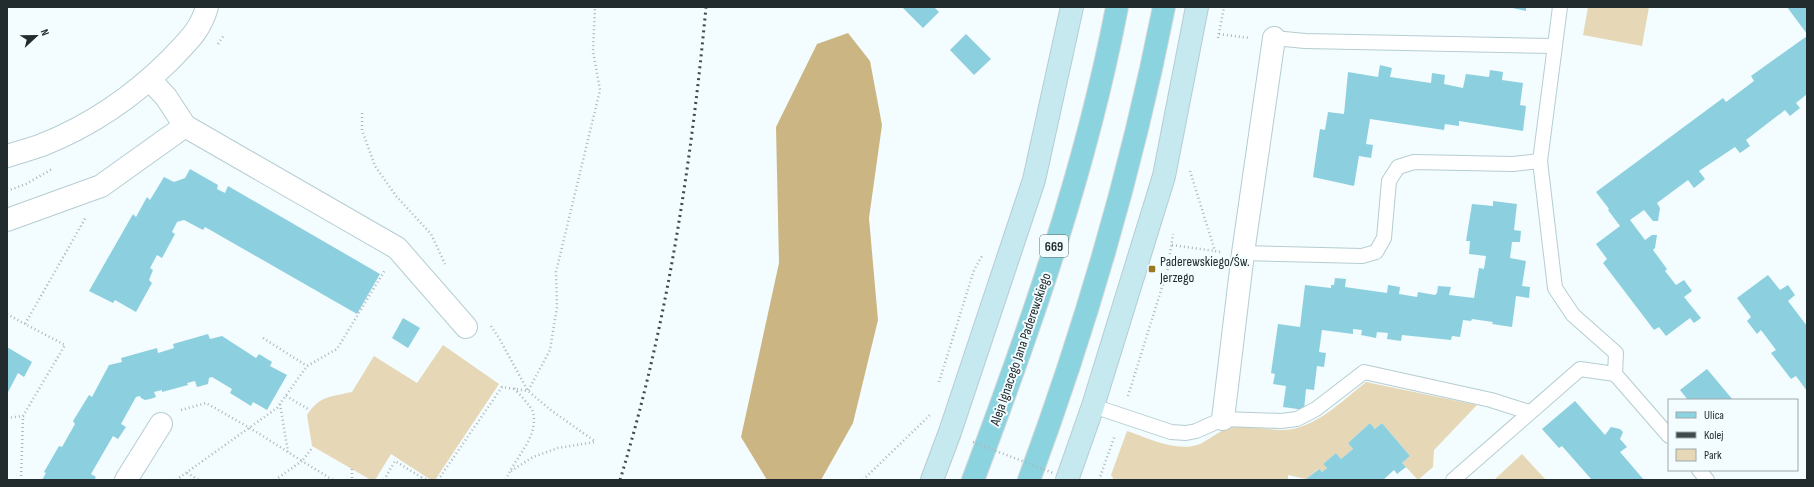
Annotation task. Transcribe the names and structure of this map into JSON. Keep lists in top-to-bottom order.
{
  "streets": {
    "main road": ["669", "Aleja Ignacego Jana Paderewskiego"]
  },
  "places": {
    "transit": ["Paderewskiego/Św. Jerzego"]
  },
  "legend": ["Ulica", "Kolej", "Park"],
  "north": "right"
}
